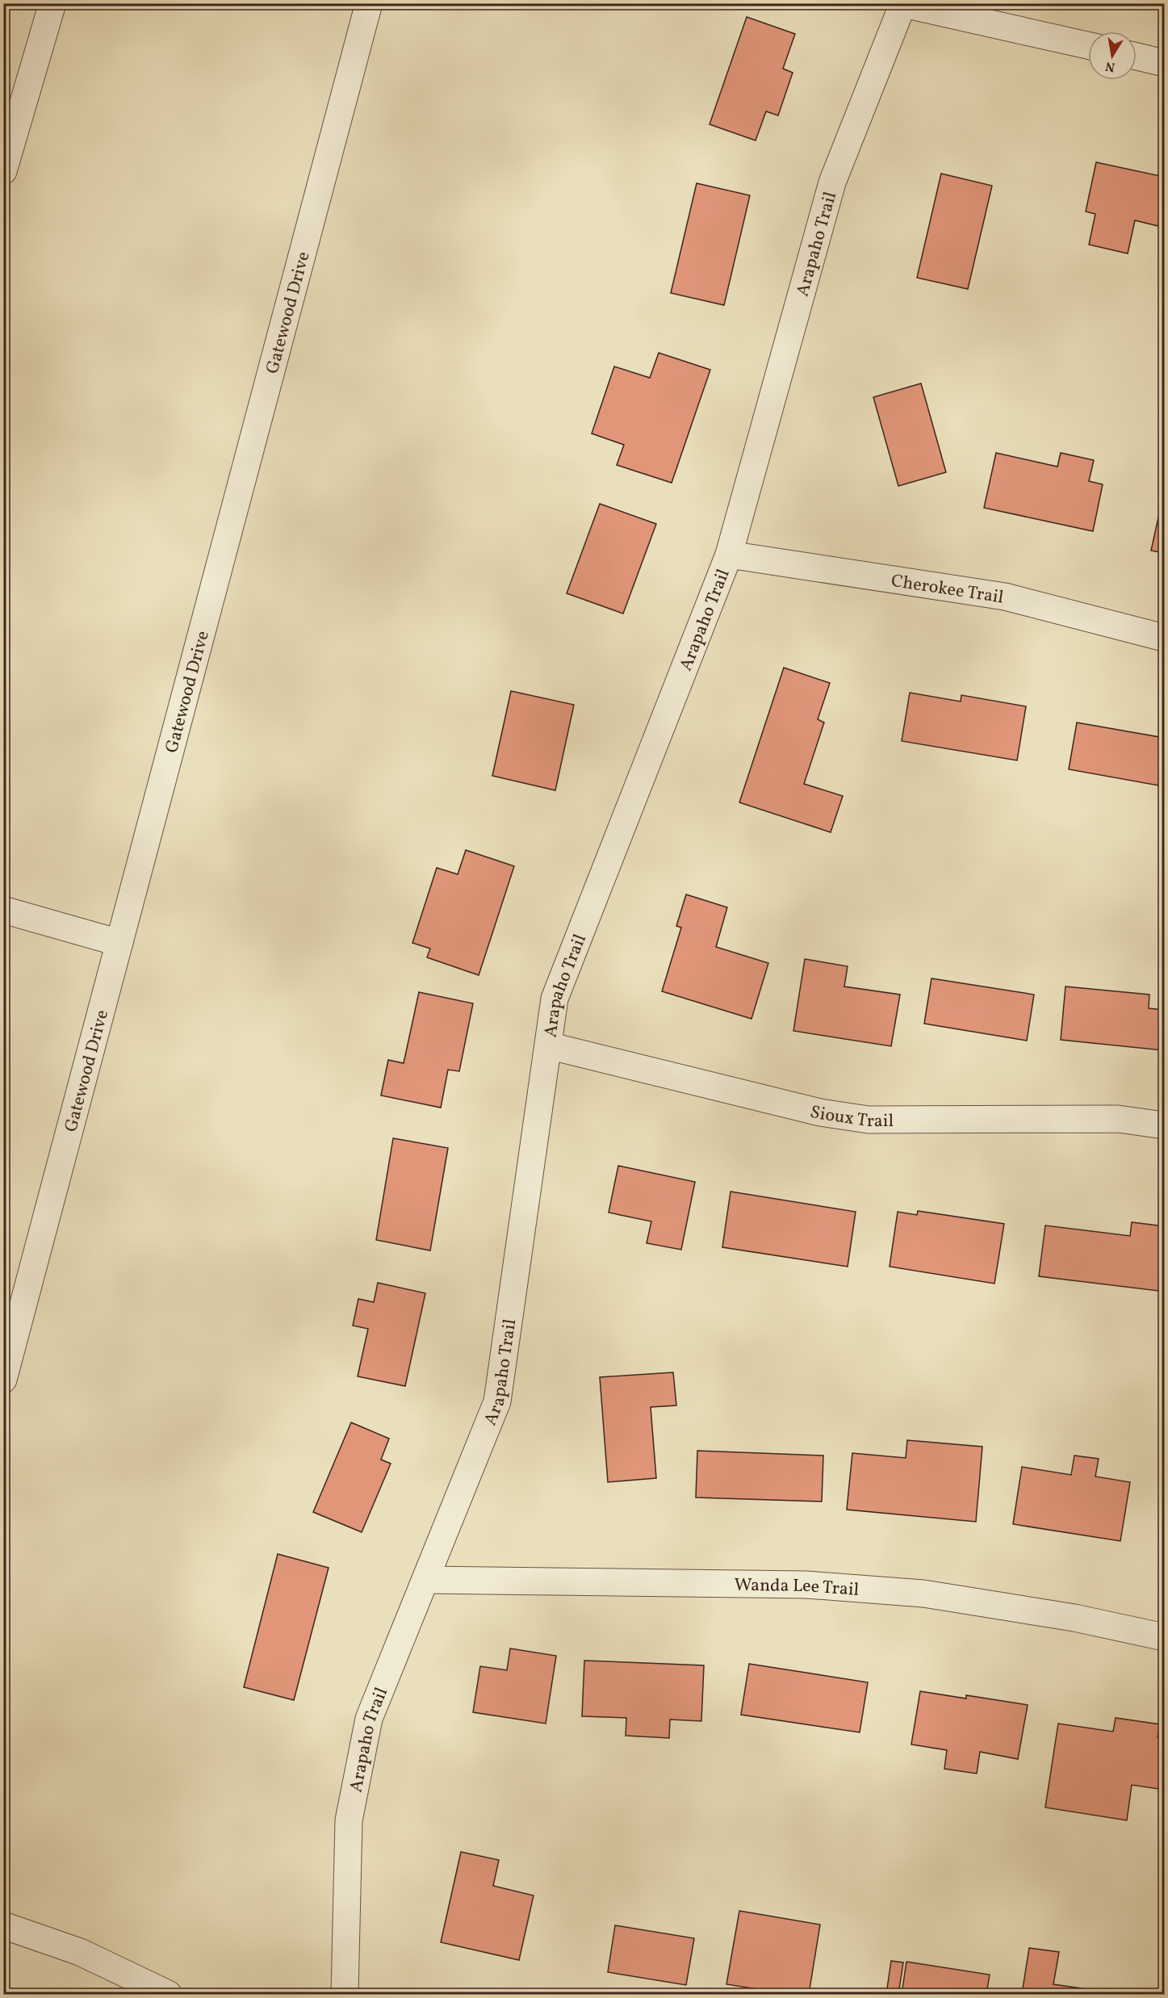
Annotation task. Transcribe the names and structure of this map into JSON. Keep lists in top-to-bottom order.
{
  "streets": {
    "street": [
      "Arapaho Trail",
      "Gatewood Drive",
      "Cherokee Trail",
      "Sioux Trail",
      "Wanda Lee Trail"
    ]
  },
  "crossings": [
    ["Arapaho Trail", "Cherokee Trail"],
    ["Arapaho Trail", "Sioux Trail"],
    ["Arapaho Trail", "Wanda Lee Trail"]
  ],
  "north": "bottom"
}
